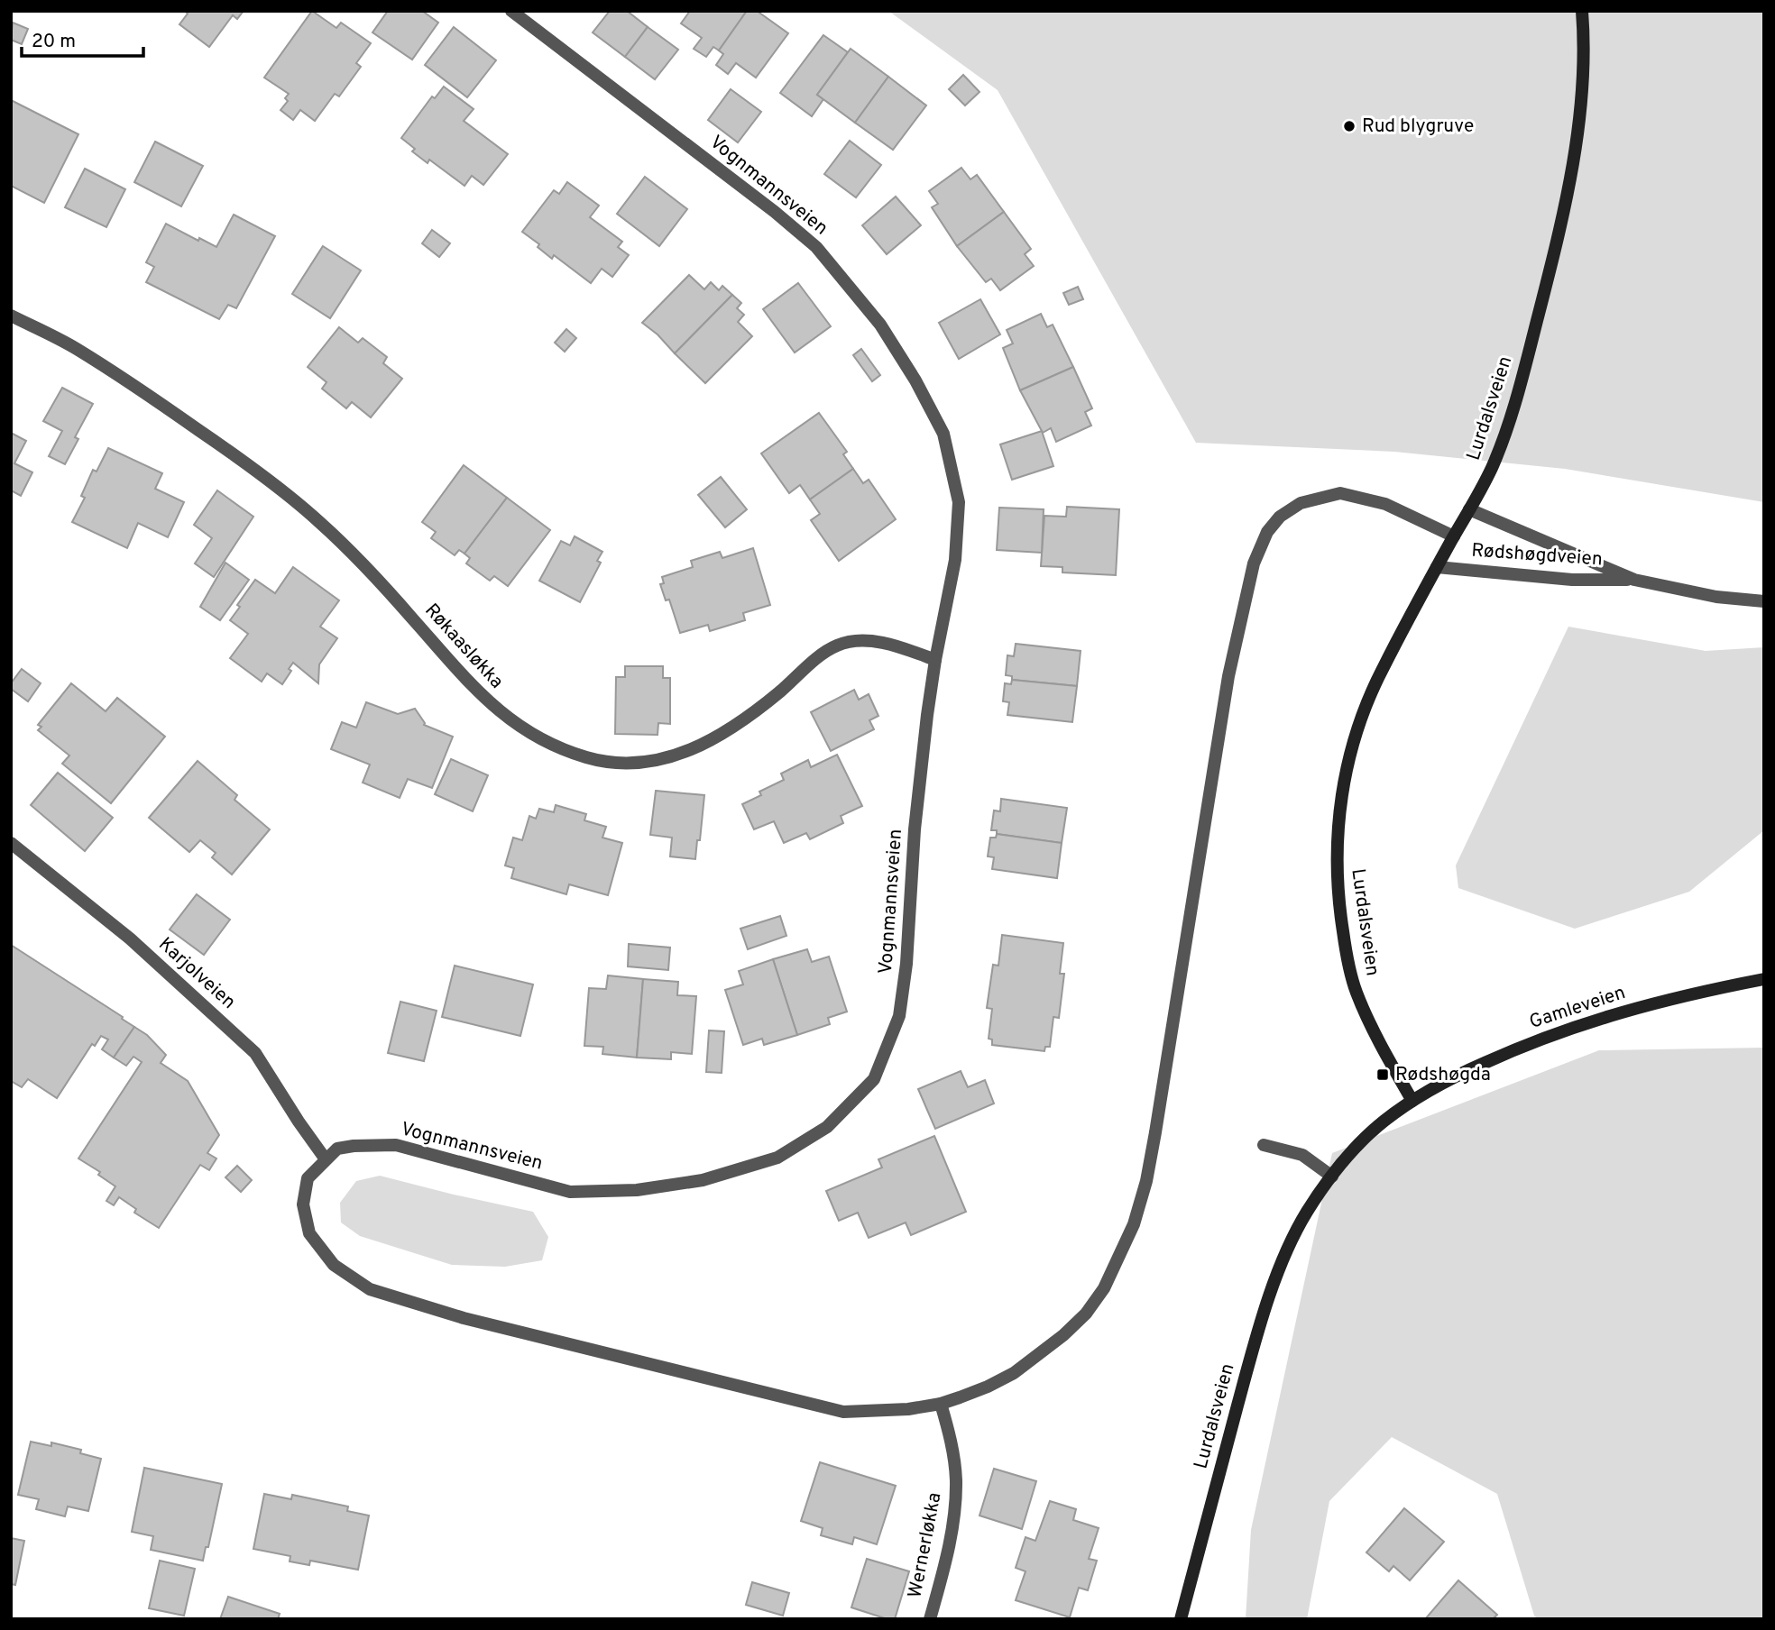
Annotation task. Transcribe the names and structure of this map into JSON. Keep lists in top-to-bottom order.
{
  "streets": {
    "main road": ["Lurdalsveien", "Gamleveien"],
    "street": [
      "Vognmannsveien",
      "Rødshøgdveien",
      "Røkaasløkka",
      "Karjolveien",
      "Wernerløkka"
    ]
  },
  "crossings": [
    ["Vognmannsveien", "Lurdalsveien"],
    ["Vognmannsveien", "Røkaasløkka"],
    ["Vognmannsveien", "Karjolveien"],
    ["Vognmannsveien", "Wernerløkka"],
    ["Lurdalsveien", "Rødshøgdveien"],
    ["Lurdalsveien", "Gamleveien"]
  ],
  "places": {
    "other": ["Rud blygruve"],
    "transit": ["Rødshøgda"]
  },
  "scale_bar": "20 m"
}
